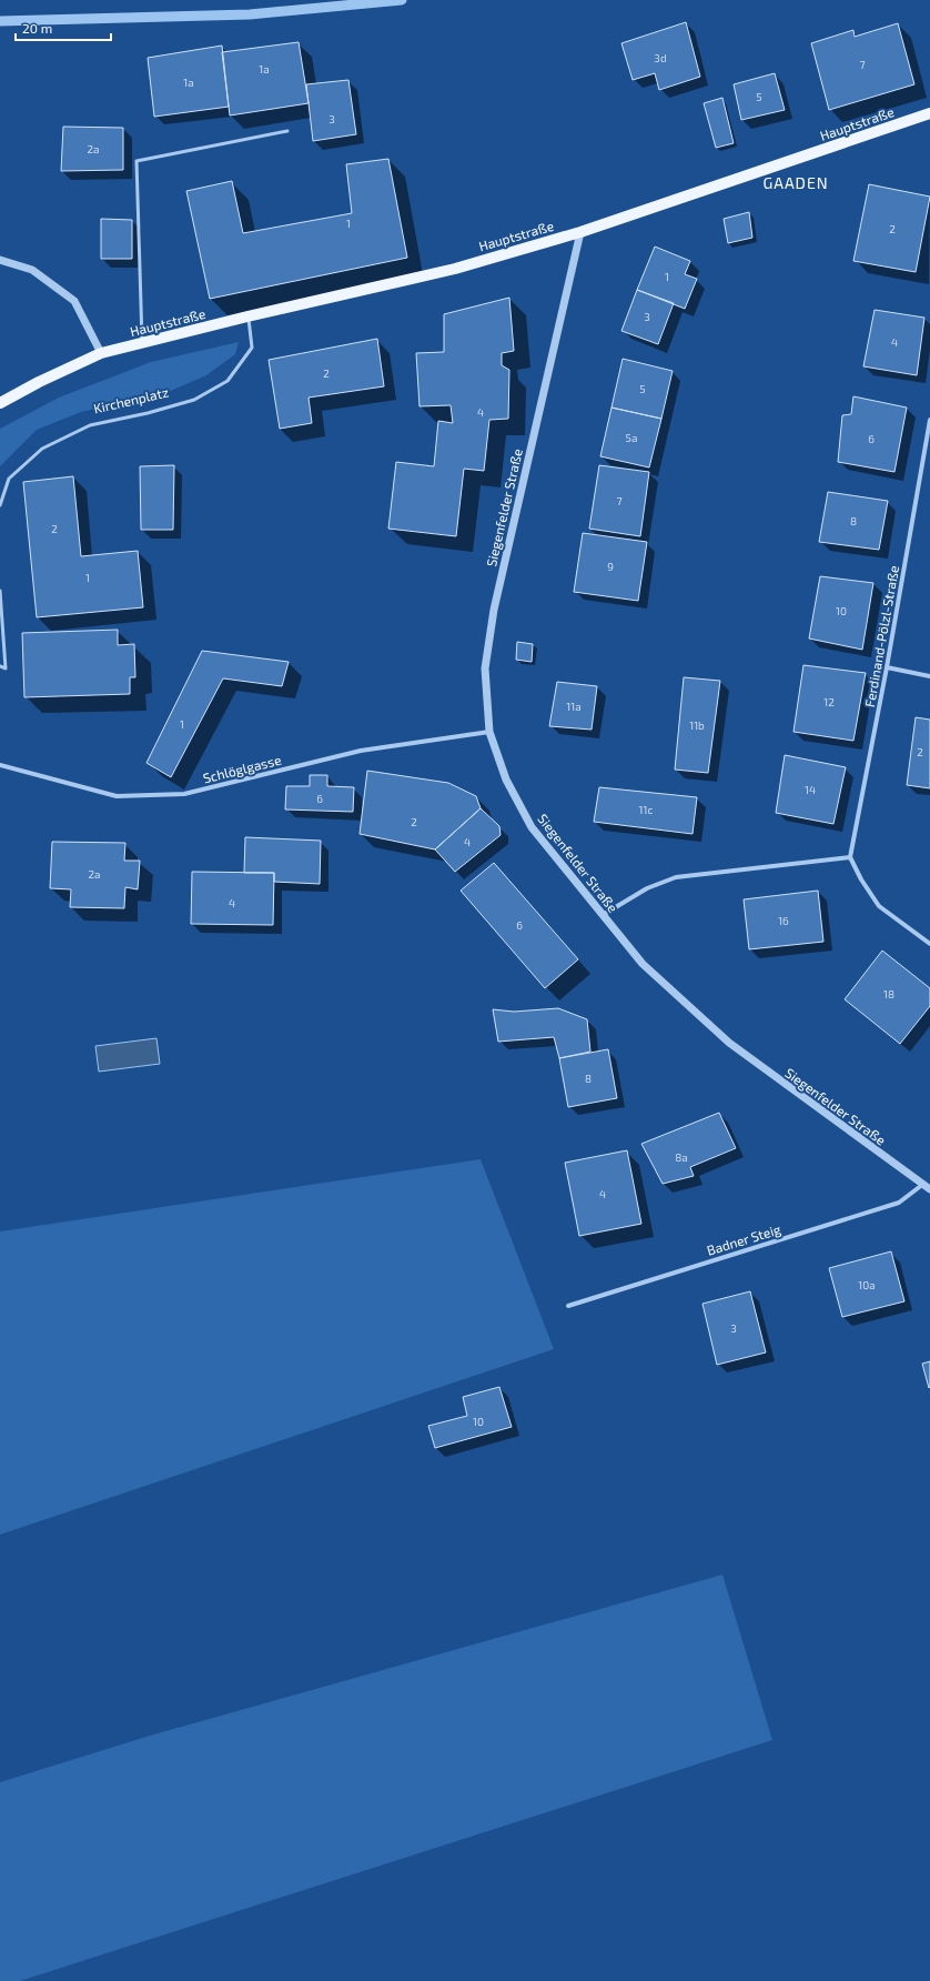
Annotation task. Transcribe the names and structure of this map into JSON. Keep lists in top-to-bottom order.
{
  "streets": {
    "main road": ["Hauptstraße"],
    "street": [
      "Siegenfelder Straße",
      "Ferdinand-Pölzl-Straße",
      "Schlöglgasse",
      "Badner Steig"
    ],
    "lane": ["Kirchenplatz"]
  },
  "crossings": [
    ["Hauptstraße", "Kirchenplatz"],
    ["Hauptstraße", "Siegenfelder Straße"],
    ["Siegenfelder Straße", "Schlöglgasse"],
    ["Siegenfelder Straße", "Badner Steig"]
  ],
  "districts": ["GAADEN"],
  "house_numbers": [
    "3d",
    "7",
    "1a",
    "1a",
    "5",
    "3",
    "2a",
    "1",
    "2",
    "1",
    "3",
    "4",
    "2",
    "5",
    "4",
    "5a",
    "6",
    "7",
    "8",
    "2",
    "9",
    "1",
    "10",
    "12",
    "11a",
    "1",
    "11b",
    "2",
    "14",
    "6",
    "11c",
    "2",
    "4",
    "2a",
    "4",
    "16",
    "6",
    "18",
    "8",
    "8a",
    "4",
    "10a",
    "3",
    "10"
  ],
  "scale_bar": "20 m"
}
